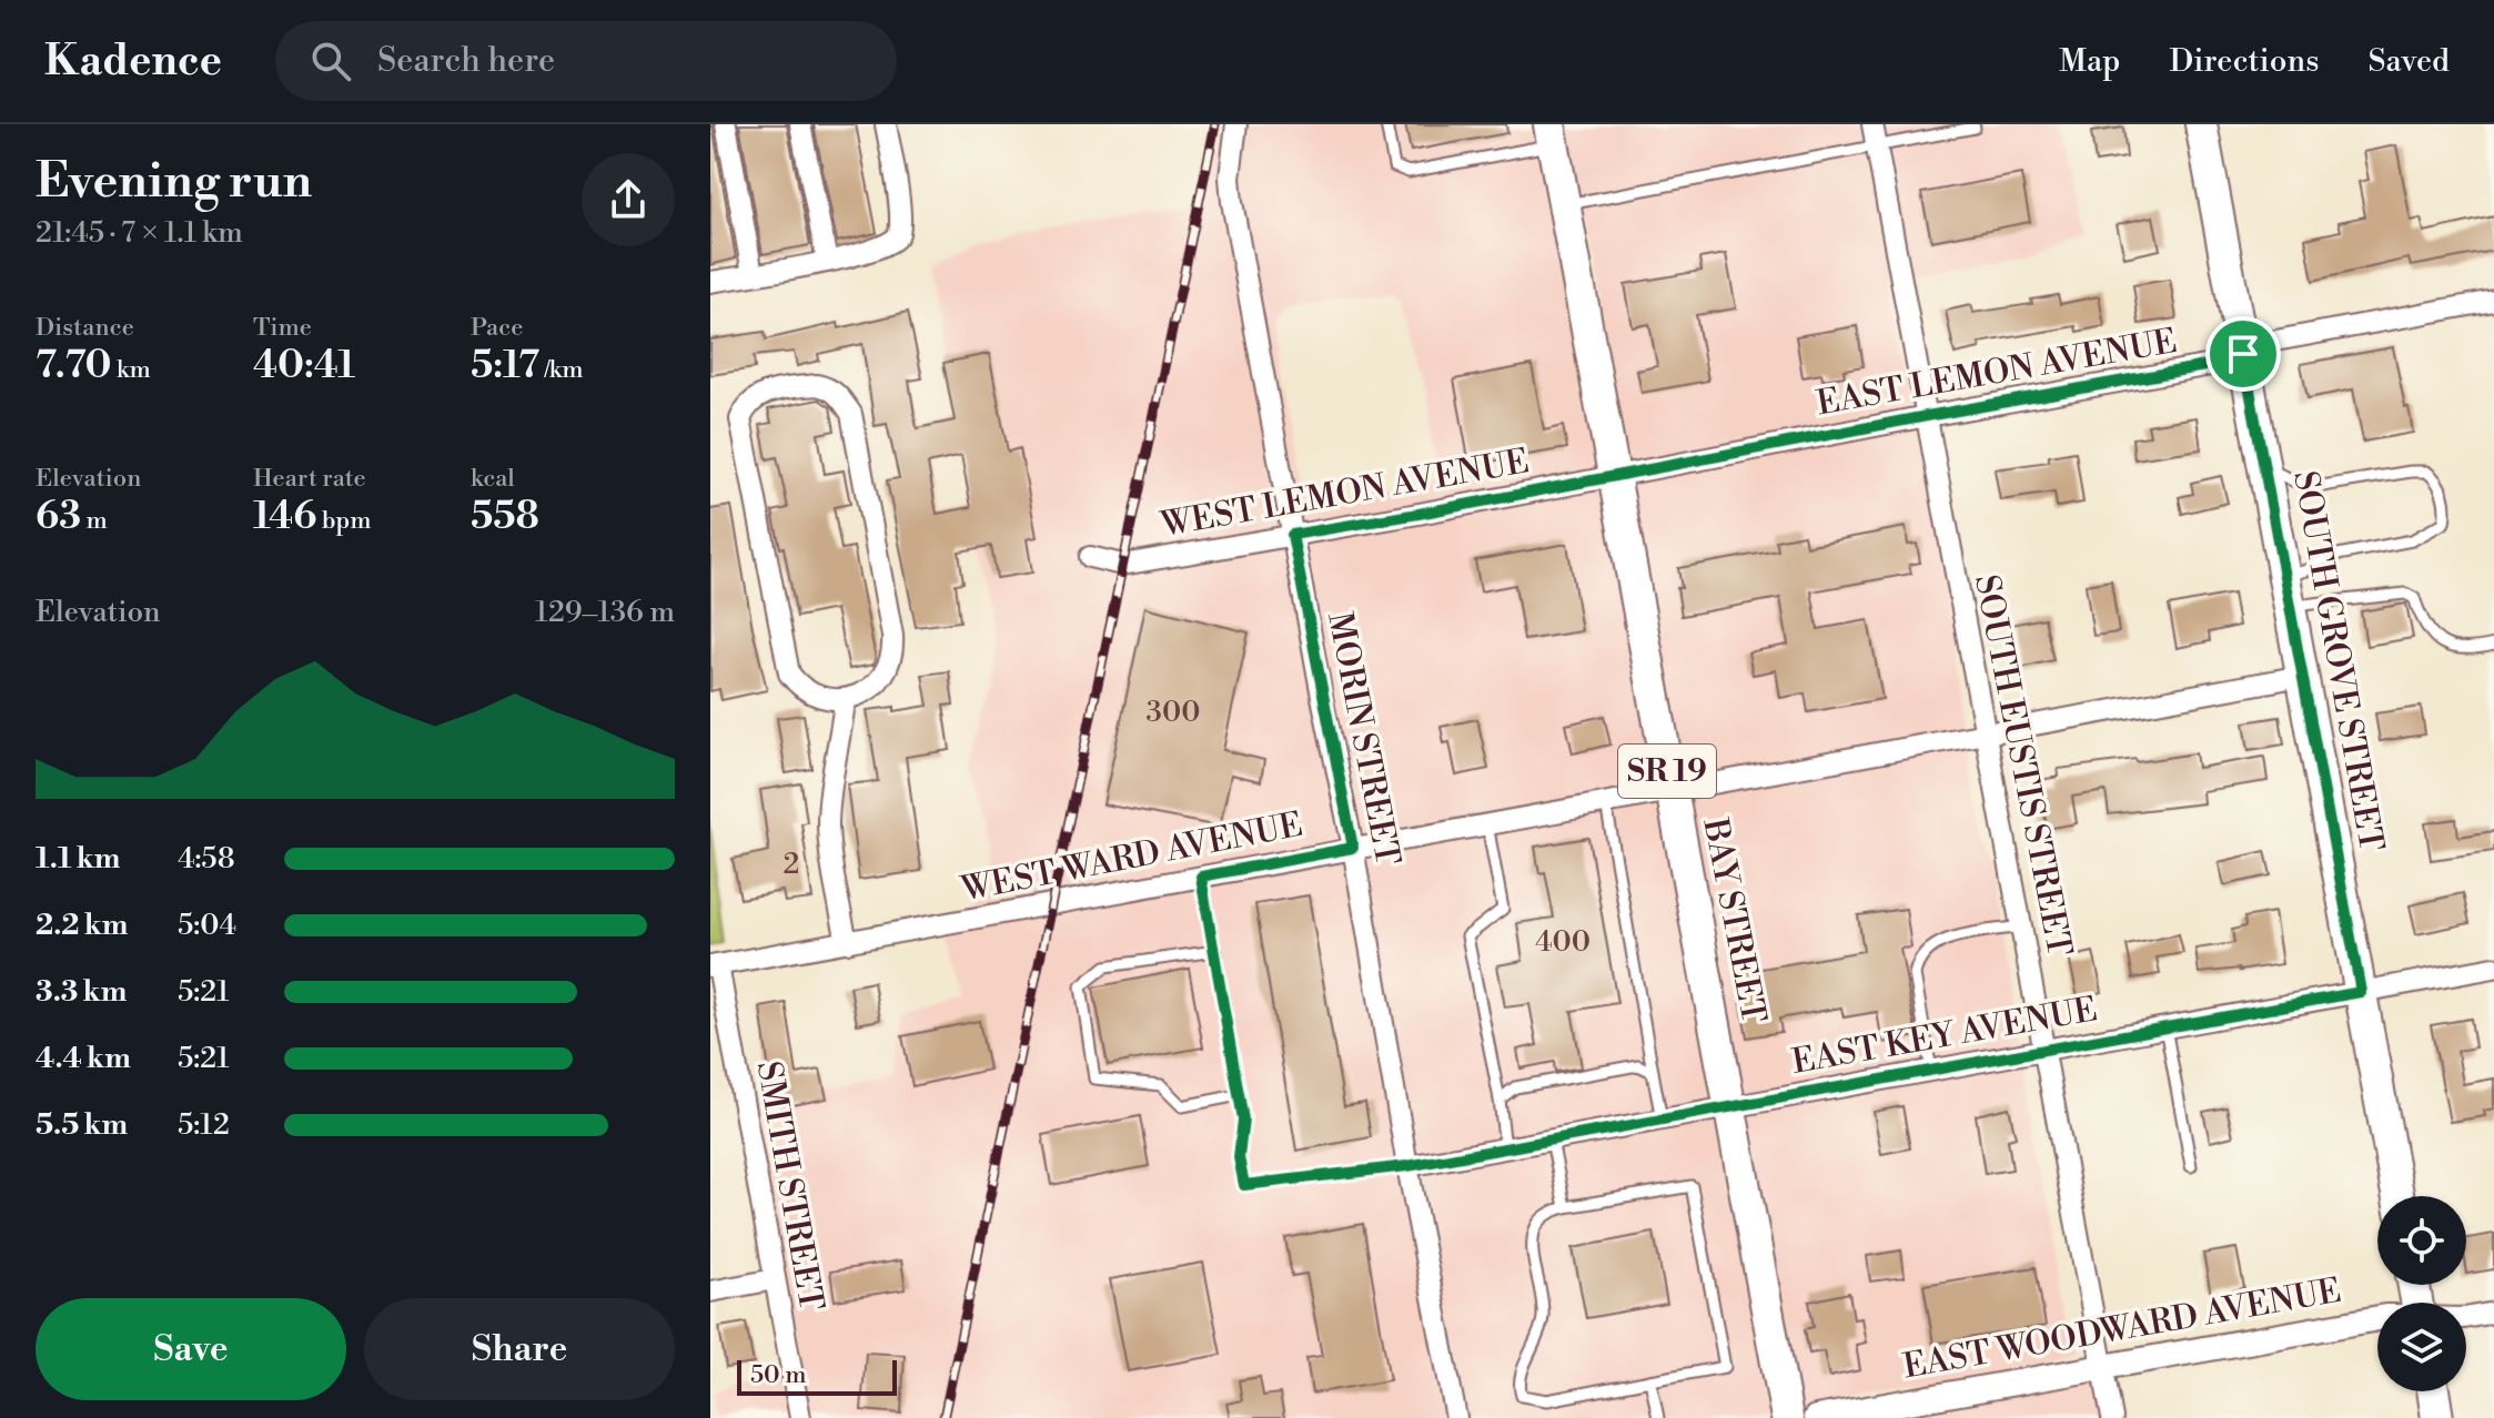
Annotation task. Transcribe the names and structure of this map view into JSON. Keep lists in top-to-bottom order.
{
  "streets": {
    "main road": ["SOUTH GROVE STREET", "SR 19", "BAY STREET"],
    "street": [
      "EAST LEMON AVENUE",
      "WEST LEMON AVENUE",
      "MORIN STREET",
      "SOUTH EUSTIS STREET",
      "WEST WARD AVENUE",
      "EAST KEY AVENUE",
      "SMITH STREET",
      "EAST WOODWARD AVENUE"
    ]
  },
  "crossings": [
    ["EAST LEMON AVENUE", "WEST LEMON AVENUE"],
    ["EAST LEMON AVENUE", "SOUTH GROVE STREET"],
    ["EAST LEMON AVENUE", "SOUTH EUSTIS STREET"],
    ["EAST LEMON AVENUE", "BAY STREET"],
    ["WEST LEMON AVENUE", "MORIN STREET"],
    ["WEST LEMON AVENUE", "BAY STREET"],
    ["SOUTH GROVE STREET", "WEST WARD AVENUE"],
    ["SOUTH GROVE STREET", "EAST KEY AVENUE"],
    ["MORIN STREET", "WEST WARD AVENUE"],
    ["MORIN STREET", "EAST KEY AVENUE"],
    ["SOUTH EUSTIS STREET", "WEST WARD AVENUE"],
    ["SOUTH EUSTIS STREET", "EAST KEY AVENUE"],
    ["SOUTH EUSTIS STREET", "EAST WOODWARD AVENUE"],
    ["WEST WARD AVENUE", "BAY STREET"],
    ["WEST WARD AVENUE", "SMITH STREET"],
    ["BAY STREET", "EAST KEY AVENUE"]
  ],
  "house_numbers": ["300", "2", "400"],
  "scale_bar": "50 m",
  "page": {
    "header": "Kadence",
    "search": "Search here",
    "nav": ["Map", "Directions", "Saved"],
    "heading": ["Evening run", "21:45 · 7 × 1.1 km"],
    "stats": [
      ["Distance", "7.70 km"],
      ["Time", "40:41"],
      ["Pace", "5:17 /km"],
      ["Elevation", "63 m"],
      ["Heart rate", "146 bpm"],
      ["kcal", "558"]
    ],
    "chart": ["Elevation", "129–136 m"],
    "list": [
      {
        "name": "1.1 km",
        "note": "4:58"
      },
      {
        "name": "2.2 km",
        "note": "5:04"
      },
      {
        "name": "3.3 km",
        "note": "5:21"
      },
      {
        "name": "4.4 km",
        "note": "5:21"
      },
      {
        "name": "5.5 km",
        "note": "5:12"
      }
    ],
    "buttons": ["Save", "Share"],
    "scale": "50 m"
  }
}
